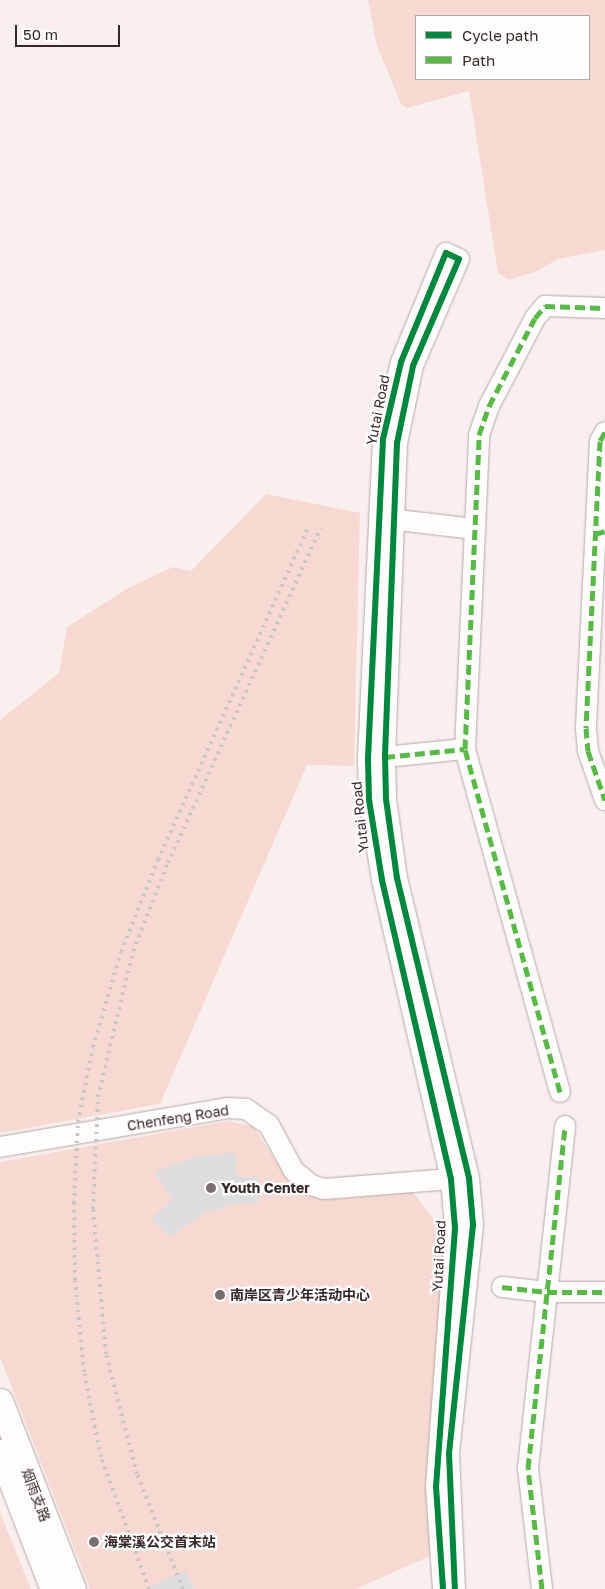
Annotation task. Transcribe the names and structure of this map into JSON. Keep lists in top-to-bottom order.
{
  "streets": {
    "main road": ["烟雨支路"],
    "street": ["Yutai Road", "Chenfeng Road"]
  },
  "crossings": [
    ["Yutai Road", "Chenfeng Road"]
  ],
  "places": ["Youth Center", "南岸区青少年活动中心", "海棠溪公交首末站"],
  "legend": ["Cycle path", "Path"],
  "scale_bar": "50 m"
}
